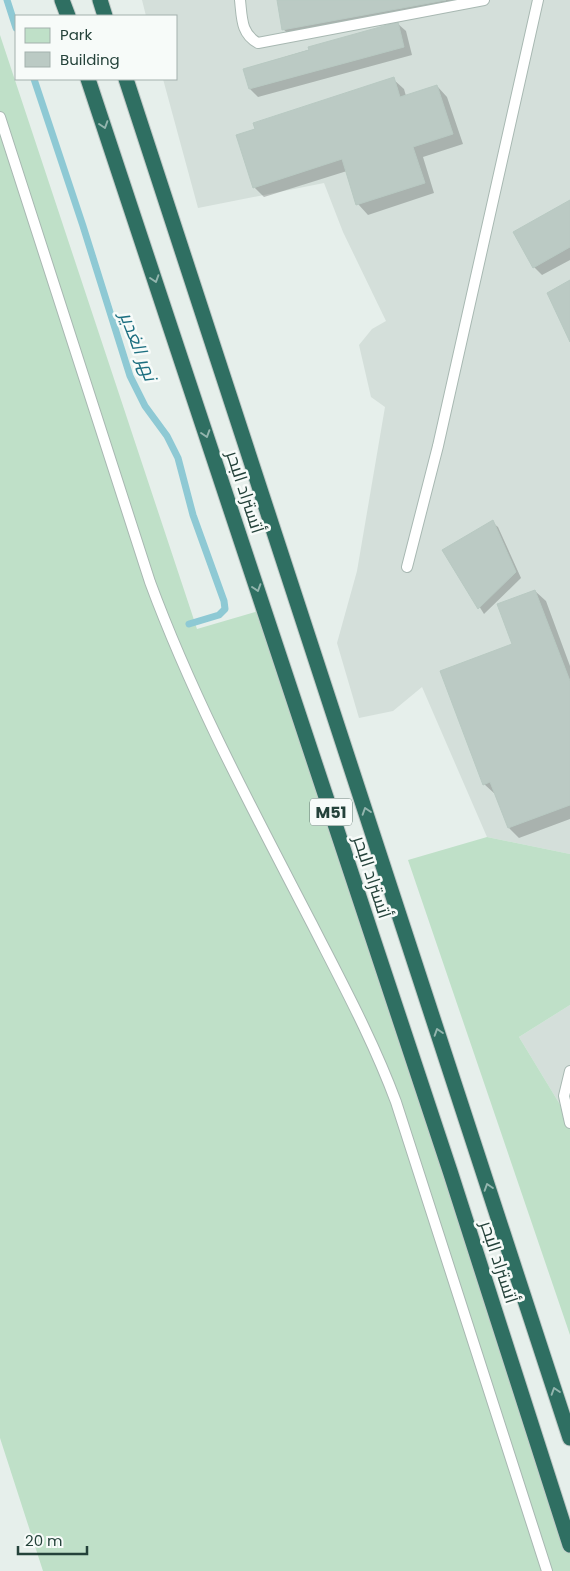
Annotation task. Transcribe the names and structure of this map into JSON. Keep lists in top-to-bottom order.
{
  "streets": {
    "highway": ["أتستراد البحر", "M51"]
  },
  "water": ["نهر الغدير"],
  "legend": ["Park", "Building"],
  "scale_bar": "20 m"
}
